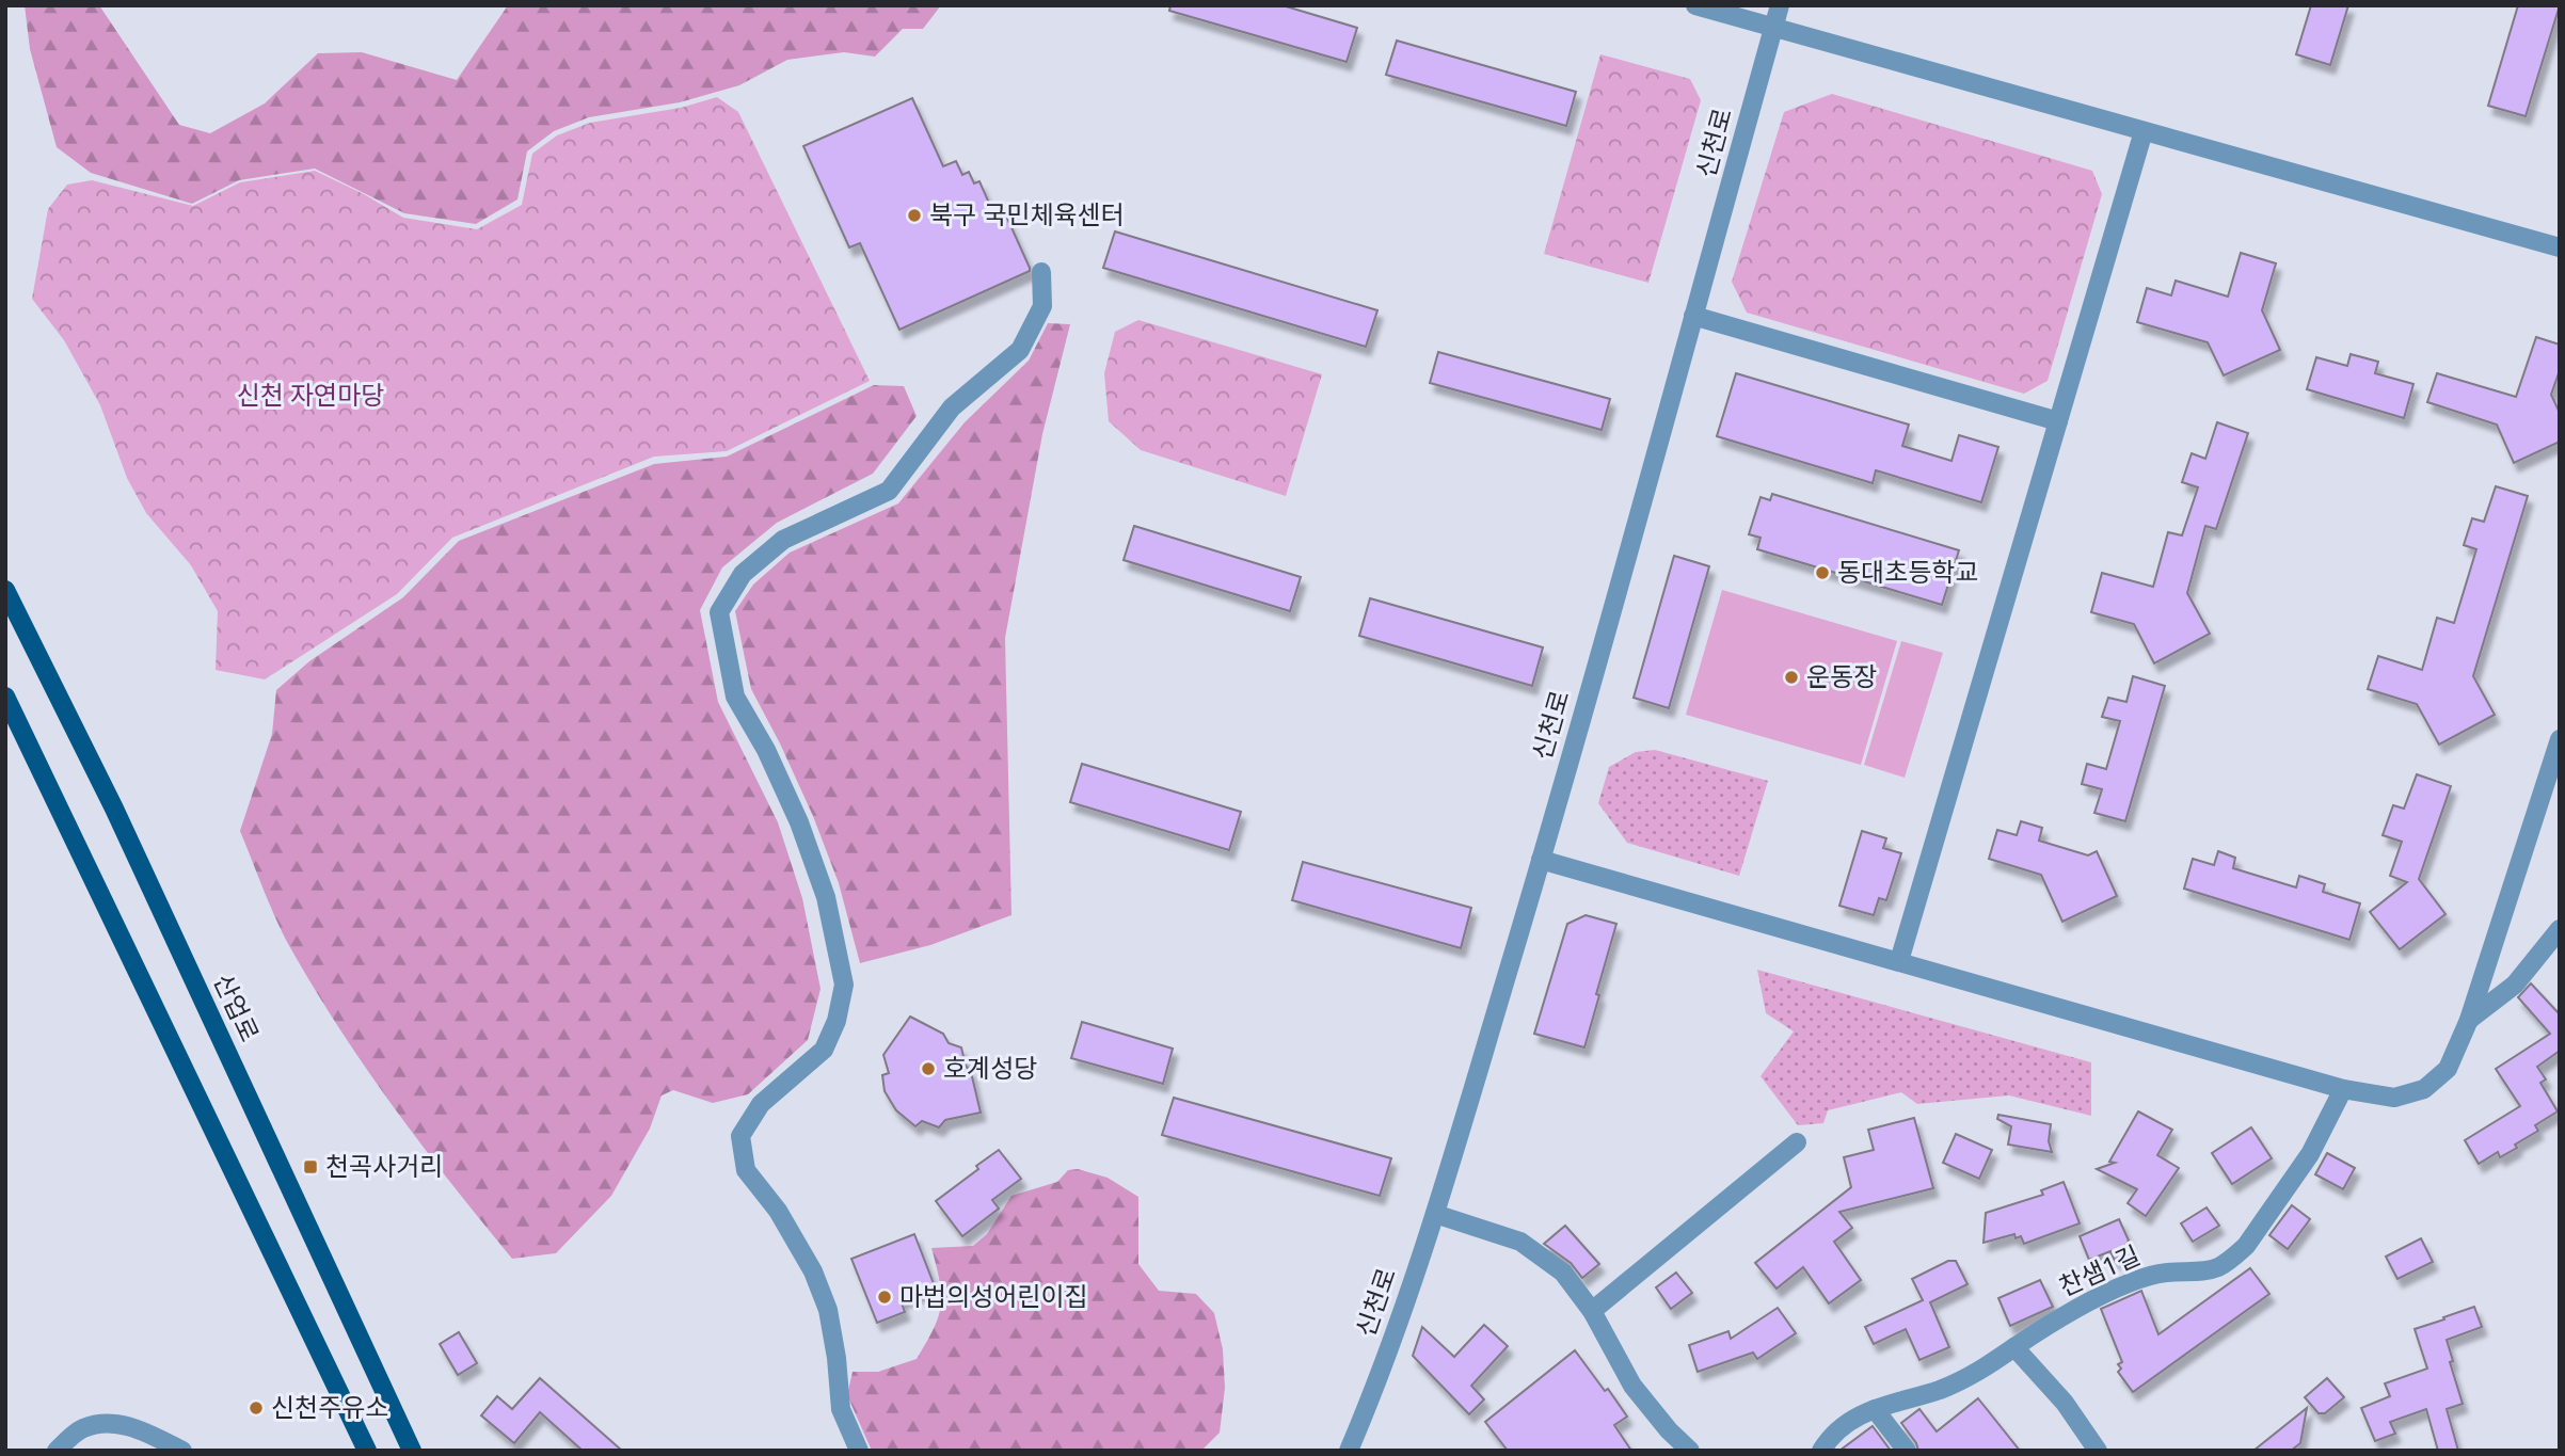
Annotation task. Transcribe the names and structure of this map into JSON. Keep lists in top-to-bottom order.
{
  "streets": {
    "main road": ["산업로"],
    "street": ["신천로", "찬샘1길"]
  },
  "parks": ["신천 자연마당"],
  "places": {
    "other": [
      "북구 국민체육센터",
      "동대초등학교",
      "운동장",
      "호계성당",
      "마법의성어린이집",
      "신천주유소"
    ],
    "transit": ["천곡사거리"]
  }
}
